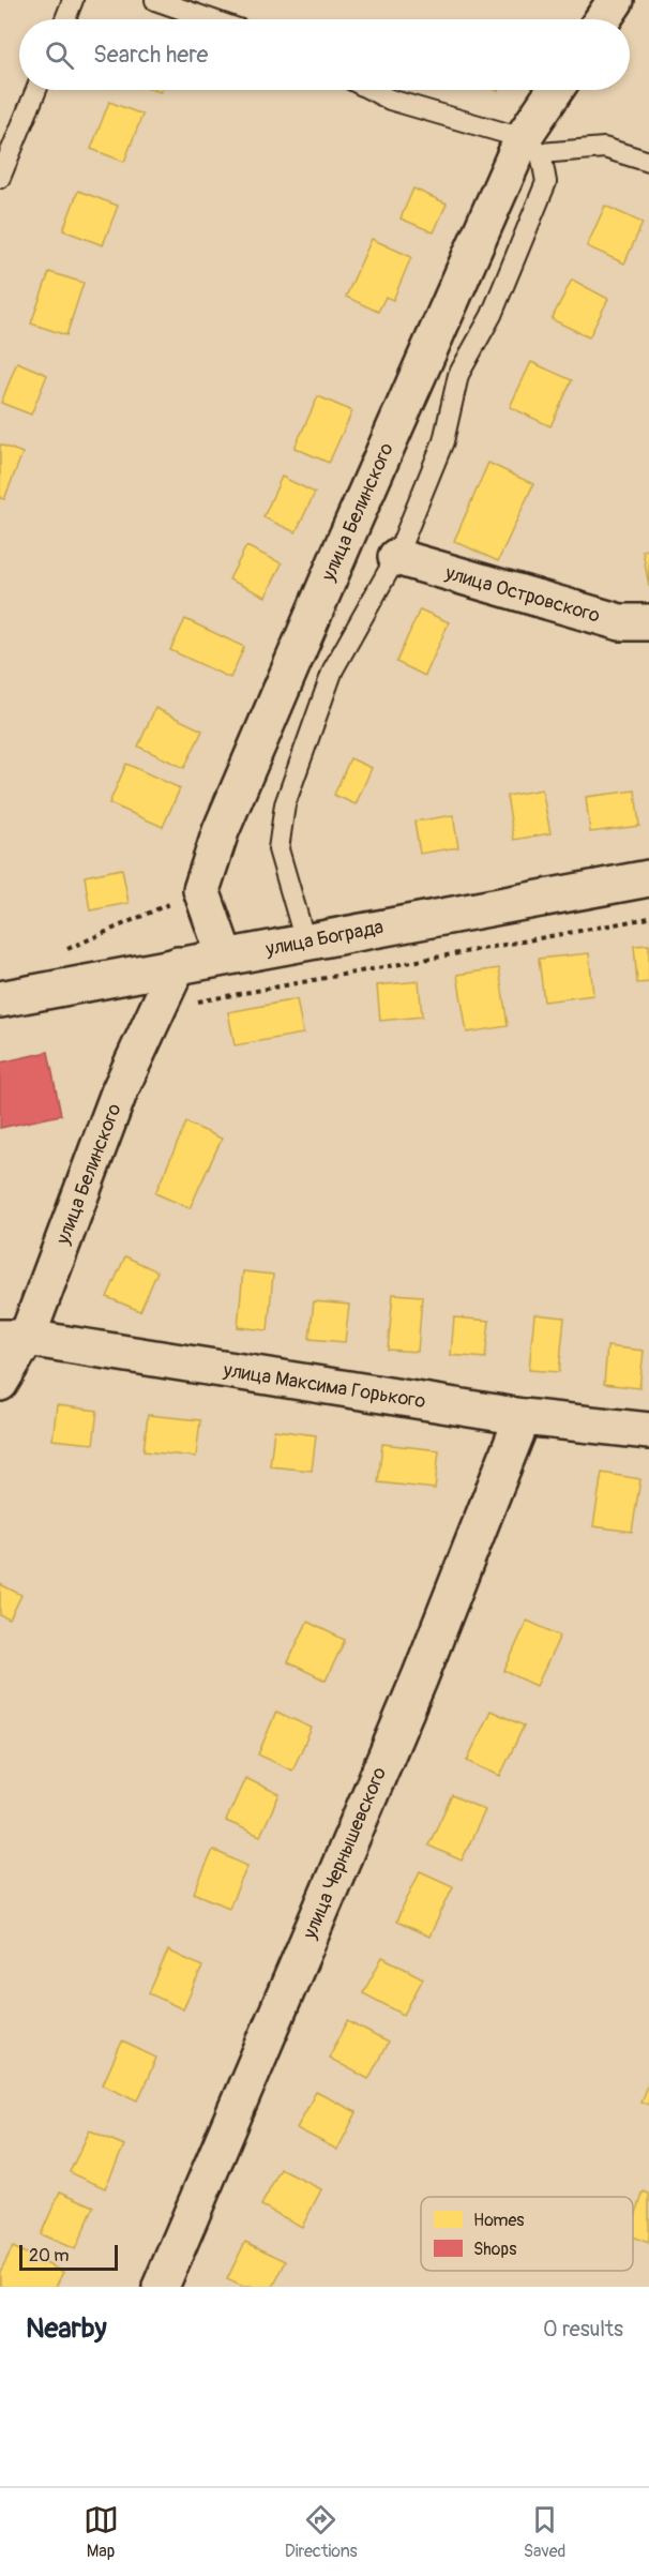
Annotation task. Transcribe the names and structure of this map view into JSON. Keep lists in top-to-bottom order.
{
  "streets": {
    "street": [
      "улица Белинского",
      "улица Островского",
      "улица Бограда",
      "улица Максима Горького",
      "улица Чернышевского"
    ]
  },
  "crossings": [
    ["улица Белинского", "улица Бограда"],
    ["улица Белинского", "улица Максима Горького"],
    ["улица Максима Горького", "улица Чернышевского"]
  ],
  "legend": ["Homes", "Shops"],
  "scale_bar": "20 m",
  "page": {
    "search": "Search here",
    "scale": "20 m",
    "heading": ["Nearby", "0 results"],
    "nav": ["Map", "Directions", "Saved"]
  }
}
